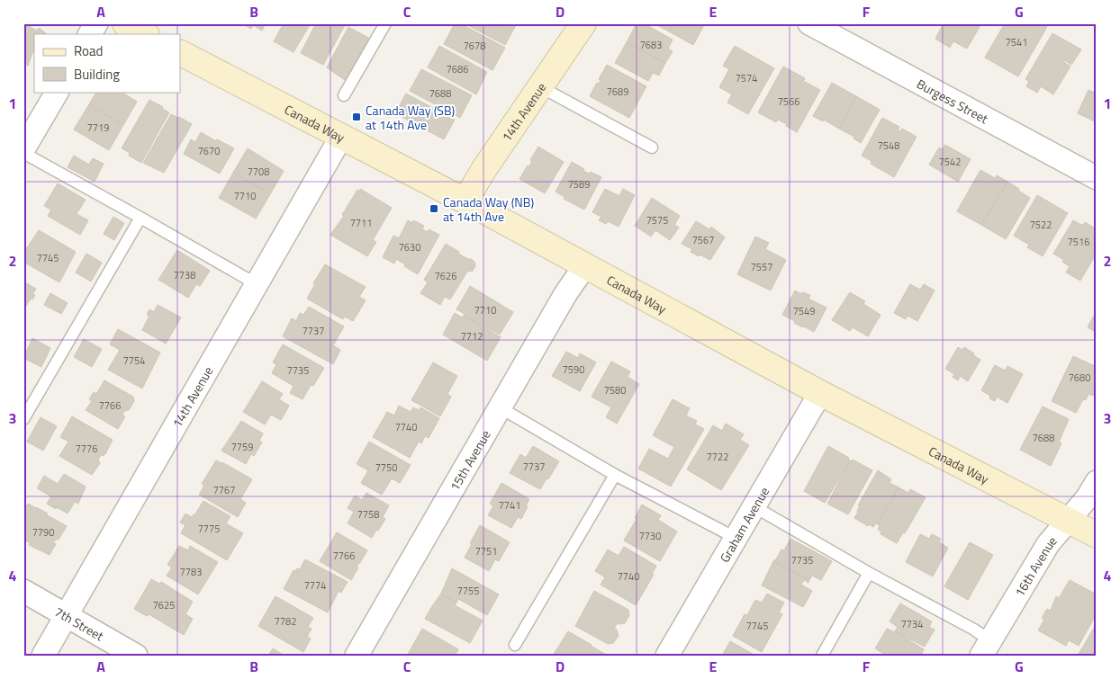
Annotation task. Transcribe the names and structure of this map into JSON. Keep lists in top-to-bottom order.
{
  "streets": {
    "main road": ["14th Avenue", "Canada Way"],
    "street": [
      "Burgess Street",
      "15th Avenue",
      "Graham Avenue",
      "16th Avenue",
      "7th Street"
    ]
  },
  "crossings": [
    ["14th Avenue", "Canada Way"],
    ["14th Avenue", "7th Street"],
    ["Canada Way", "15th Avenue"],
    ["Canada Way", "Graham Avenue"],
    ["Canada Way", "16th Avenue"]
  ],
  "places": {
    "transit": ["Canada Way (SB) at 14th Ave", "Canada Way (NB) at 14th Ave"]
  },
  "house_numbers": [
    "7541",
    "7683",
    "7678",
    "7686",
    "7574",
    "7689",
    "7688",
    "7566",
    "7719",
    "7548",
    "7670",
    "7542",
    "7708",
    "7589",
    "7710",
    "7575",
    "7711",
    "7522",
    "7567",
    "7516",
    "7630",
    "7745",
    "7557",
    "7738",
    "7626",
    "7710",
    "7549",
    "7737",
    "7712",
    "7754",
    "7590",
    "7735",
    "7680",
    "7580",
    "7766",
    "7740",
    "7688",
    "7759",
    "7776",
    "7722",
    "7737",
    "7750",
    "7767",
    "7741",
    "7758",
    "7775",
    "7790",
    "7730",
    "7751",
    "7766",
    "7735",
    "7783",
    "7740",
    "7774",
    "7755",
    "7625",
    "7782",
    "7734",
    "7745"
  ],
  "legend": ["Road", "Building"],
  "grid": {
    "columns": [
      "A",
      "B",
      "C",
      "D",
      "E",
      "F",
      "G"
    ],
    "rows": [
      "1",
      "2",
      "3",
      "4"
    ]
  }
}
